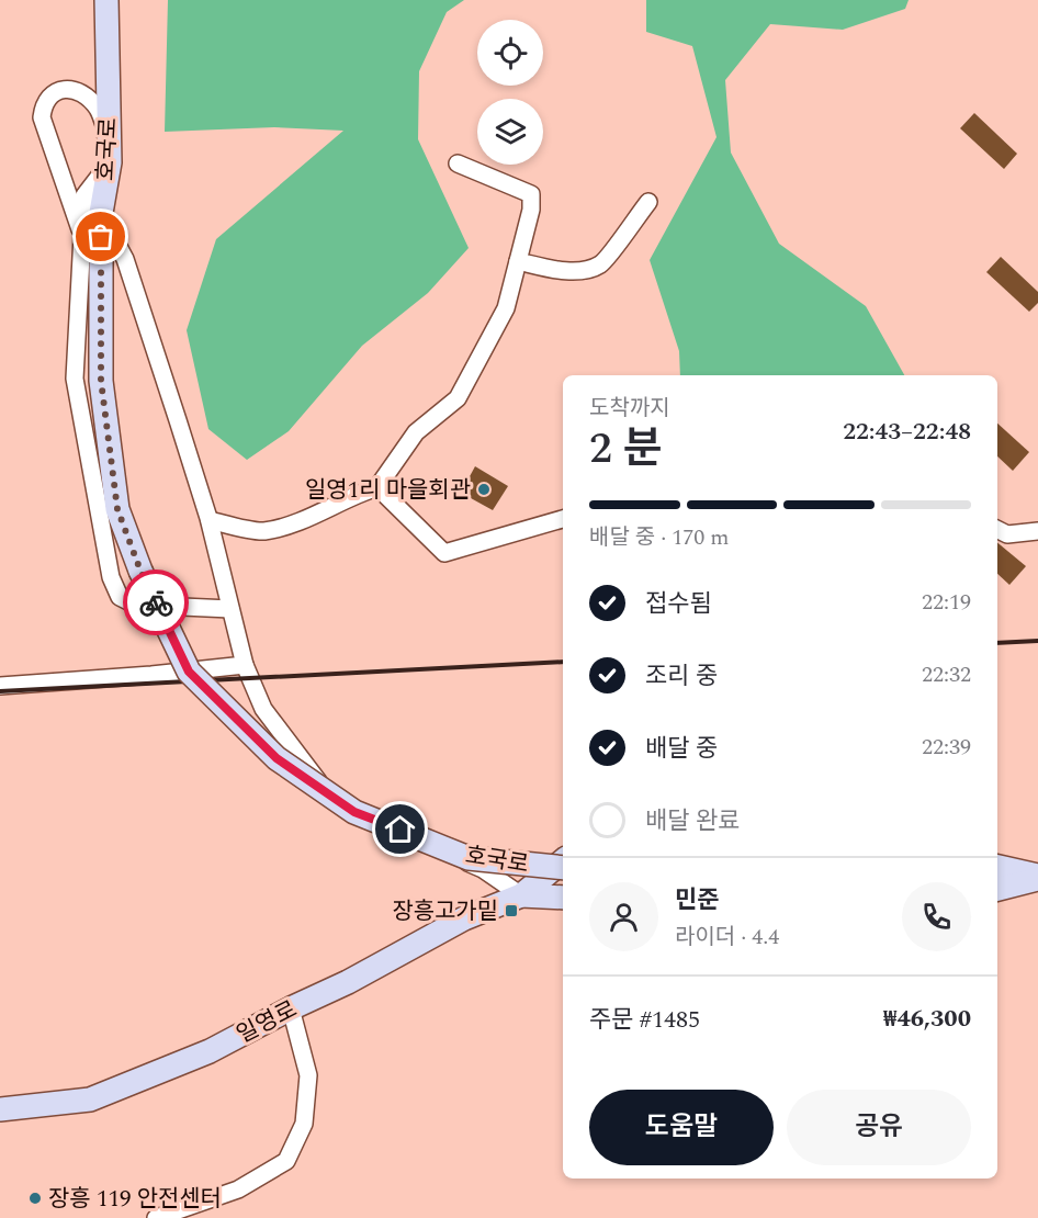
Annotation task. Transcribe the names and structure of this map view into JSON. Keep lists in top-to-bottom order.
{
  "streets": {
    "street": ["호국로", "일영로"]
  },
  "places": {
    "other": ["일영1리 마을회관", "장흥 119 안전센터"],
    "transit": ["장흥고가밑"]
  },
  "page": {
    "heading": ["2 분", "도착까지", "22:43–22:48"],
    "panel": [
      "민준",
      "라이더 · 4.4",
      "주문 #1485",
      "₩46,300"
    ],
    "bar": "배달 중 · 170 m",
    "list": [
      ["접수됨", "22:19"],
      ["조리 중", "22:32"],
      ["배달 중", "22:39"],
      "배달 완료"
    ],
    "buttons": ["도움말", "공유"]
  }
}
